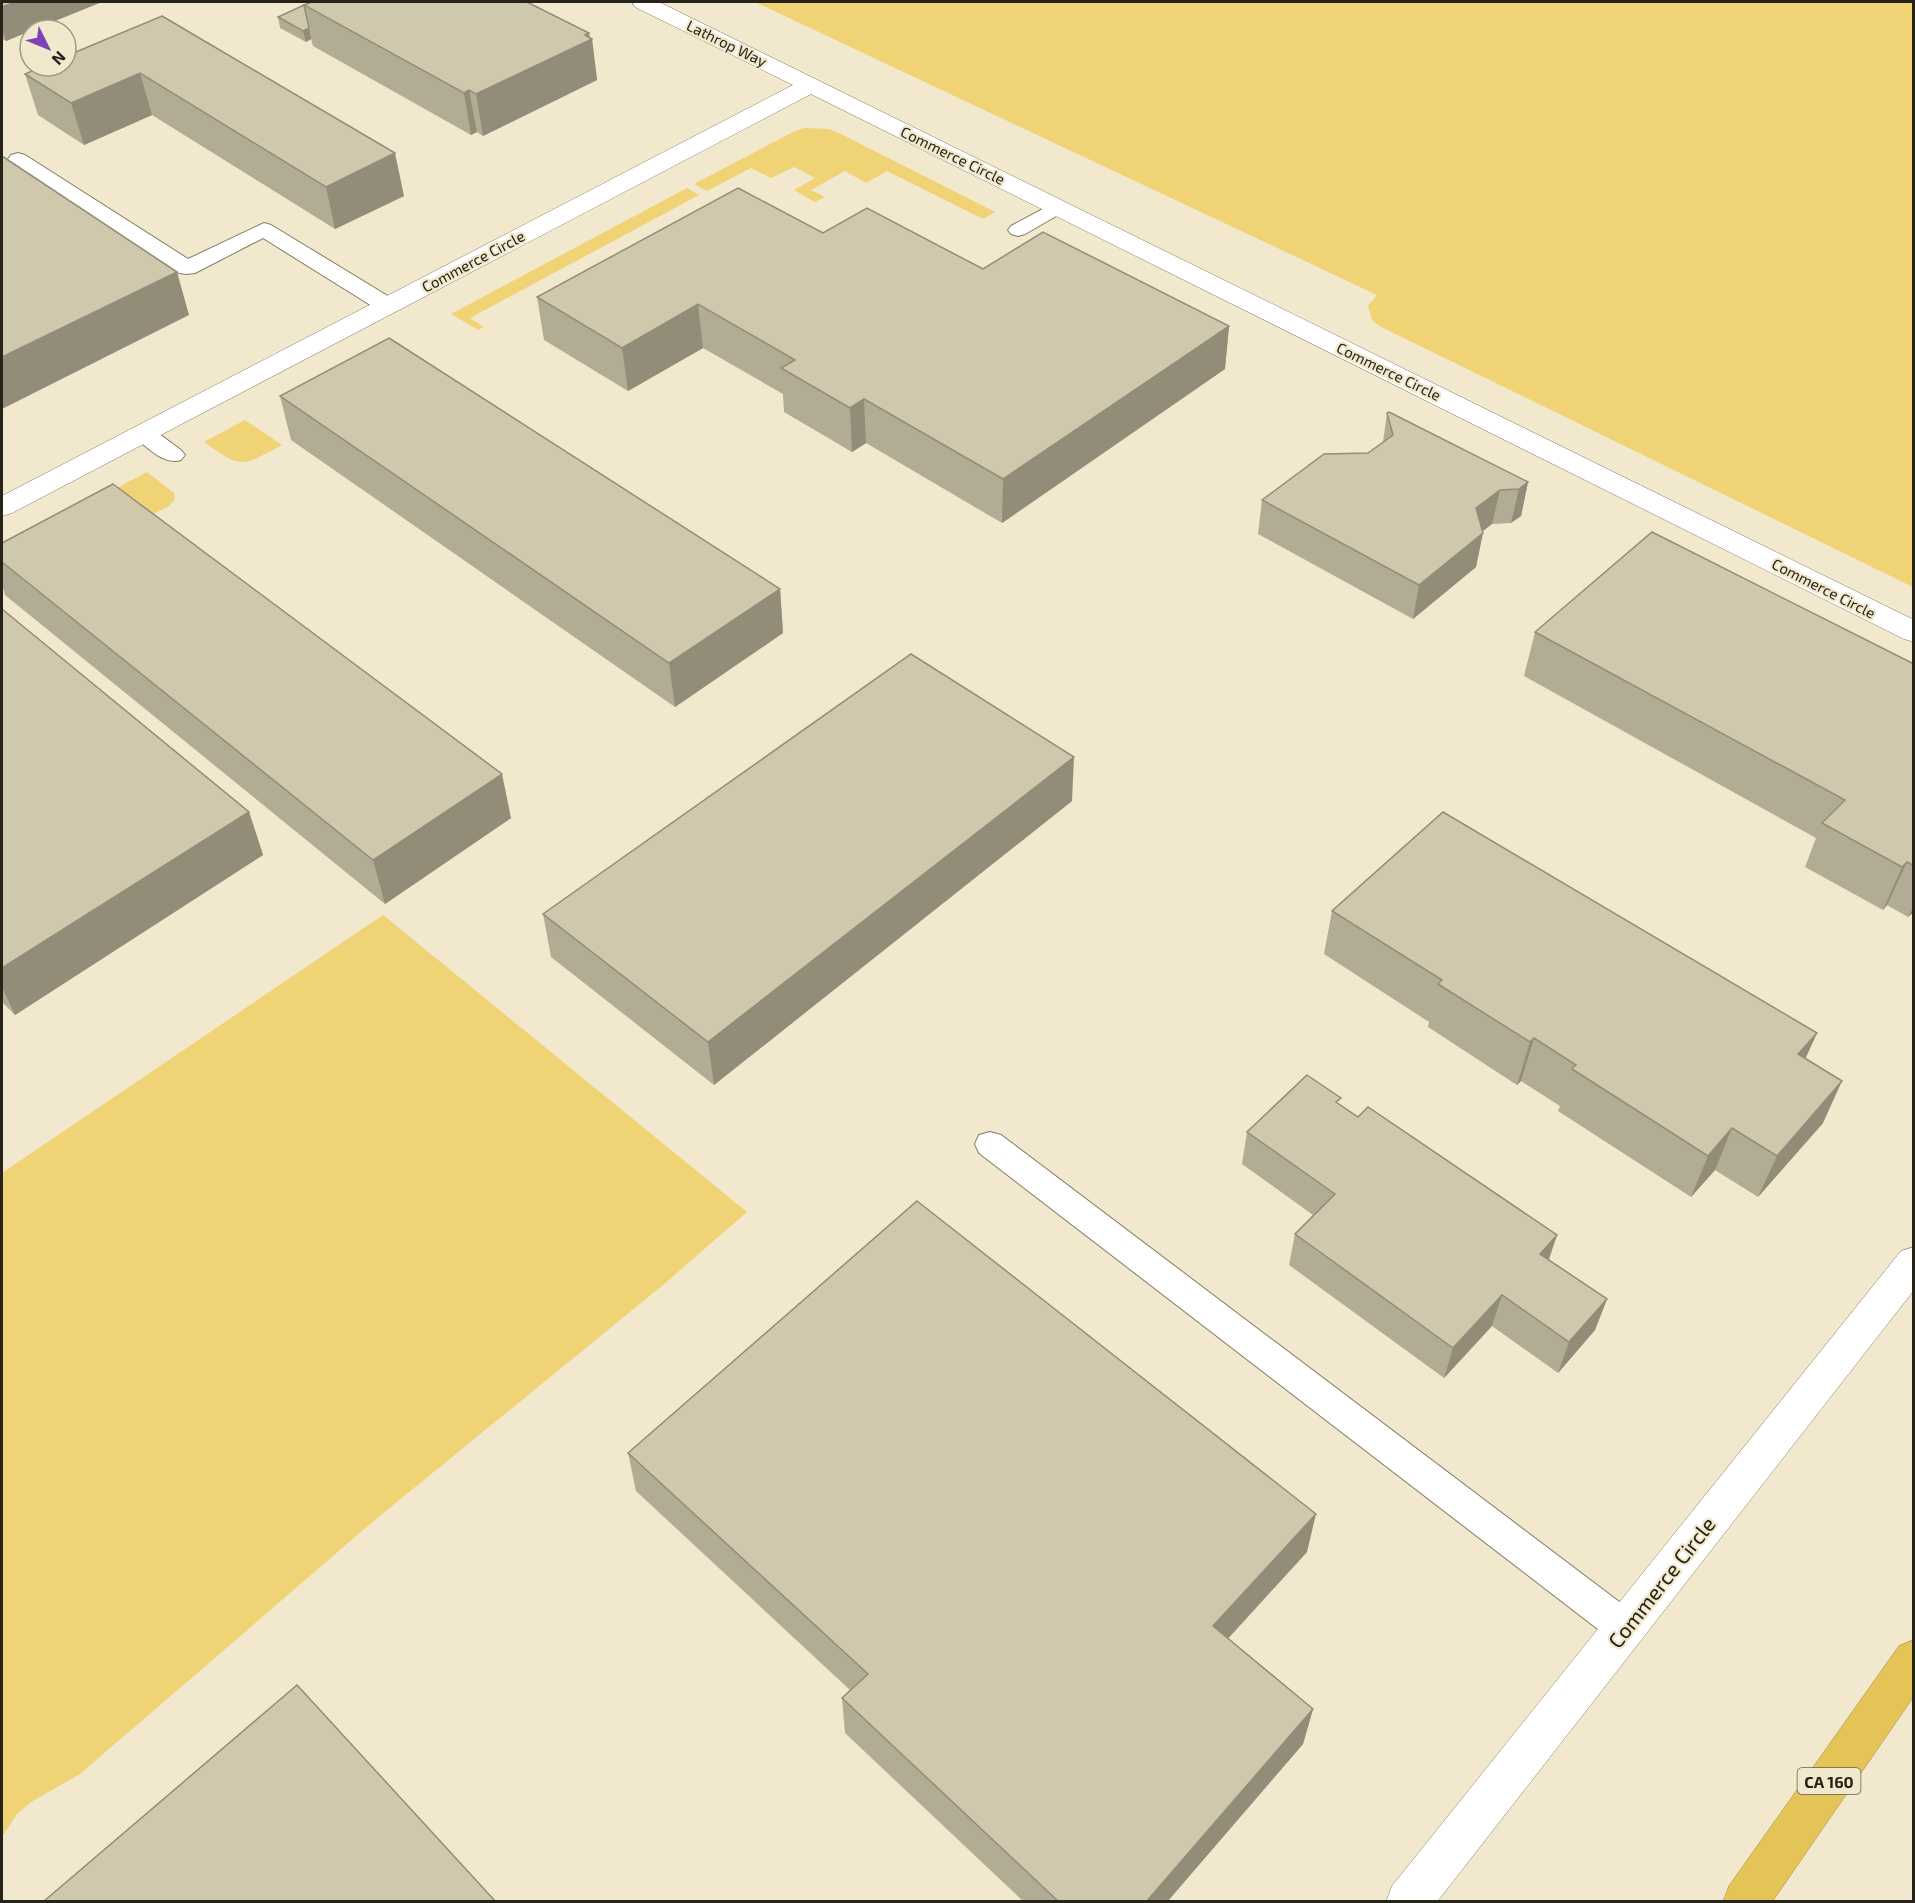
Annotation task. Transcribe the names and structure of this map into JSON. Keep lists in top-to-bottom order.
{
  "streets": {
    "highway": ["CA 160"],
    "street": ["Lathrop Way", "Commerce Circle"]
  },
  "crossings": [
    ["Lathrop Way", "Commerce Circle"]
  ],
  "north": "bottom right"
}
